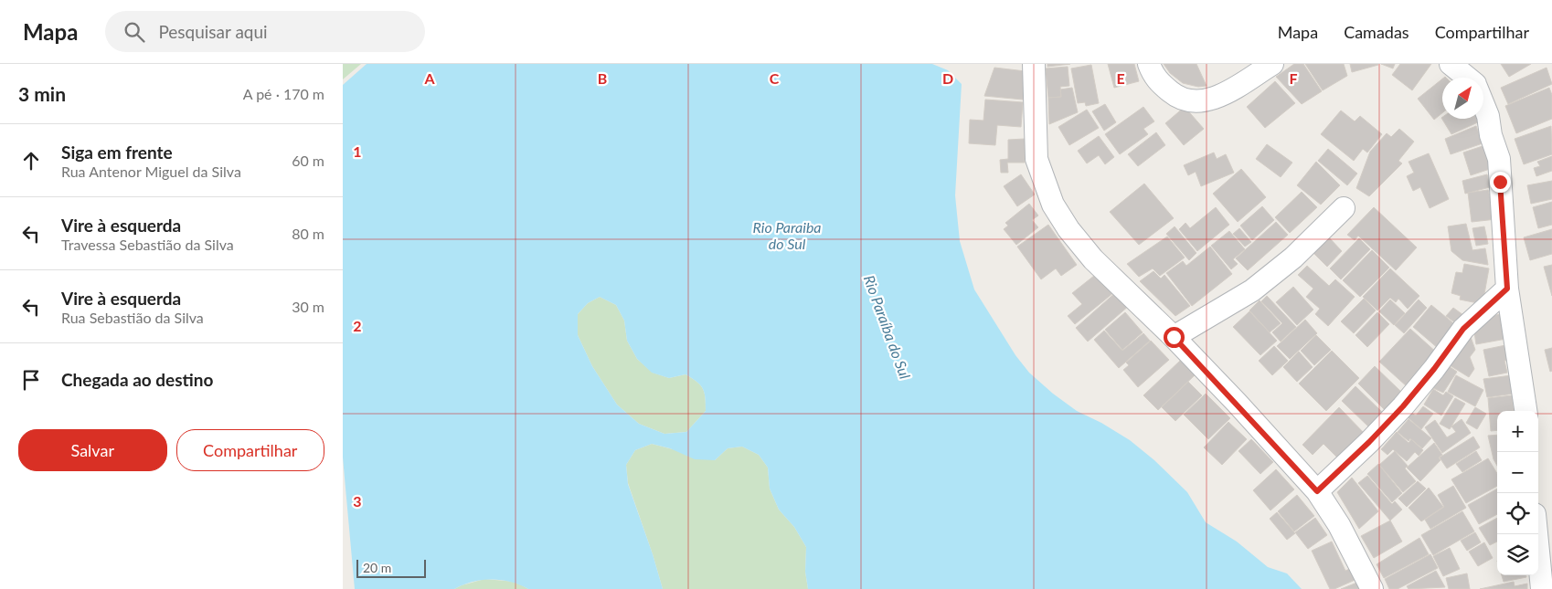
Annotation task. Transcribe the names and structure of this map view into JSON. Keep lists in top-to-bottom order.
{
  "water": ["Rio Paraiba do Sul", "Rio Paraíba do Sul"],
  "scale_bar": "20 m",
  "north": "top right",
  "page": {
    "header": "Mapa",
    "search": "Pesquisar aqui",
    "nav": ["Mapa", "Camadas", "Compartilhar"],
    "heading": ["3 min", "A pé · 170 m"],
    "list": [
      ["Siga em frente", "Rua Antenor Miguel da Silva", "60 m"],
      ["Vire à esquerda", "Travessa Sebastião da Silva", "80 m"],
      ["Vire à esquerda", "Rua Sebastião da Silva", "30 m"],
      "Chegada ao destino"
    ],
    "map_buttons": ["+", "−"],
    "buttons": ["Salvar", "Compartilhar"],
    "scale": "20 m"
  },
  "grid": {
    "columns": [
      "A",
      "B",
      "C",
      "D",
      "E",
      "F"
    ],
    "rows": ["1", "2", "3"]
  }
}
